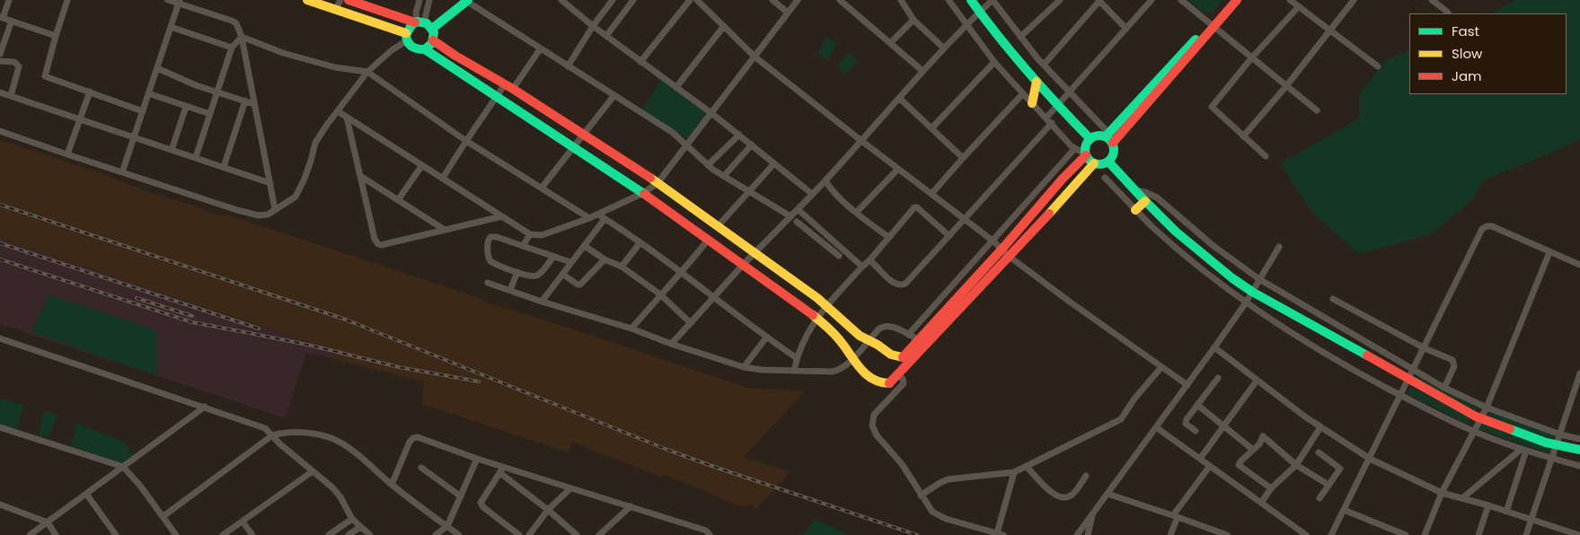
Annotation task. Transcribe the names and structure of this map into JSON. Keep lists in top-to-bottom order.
{
  "legend": ["Fast", "Slow", "Jam"]
}
